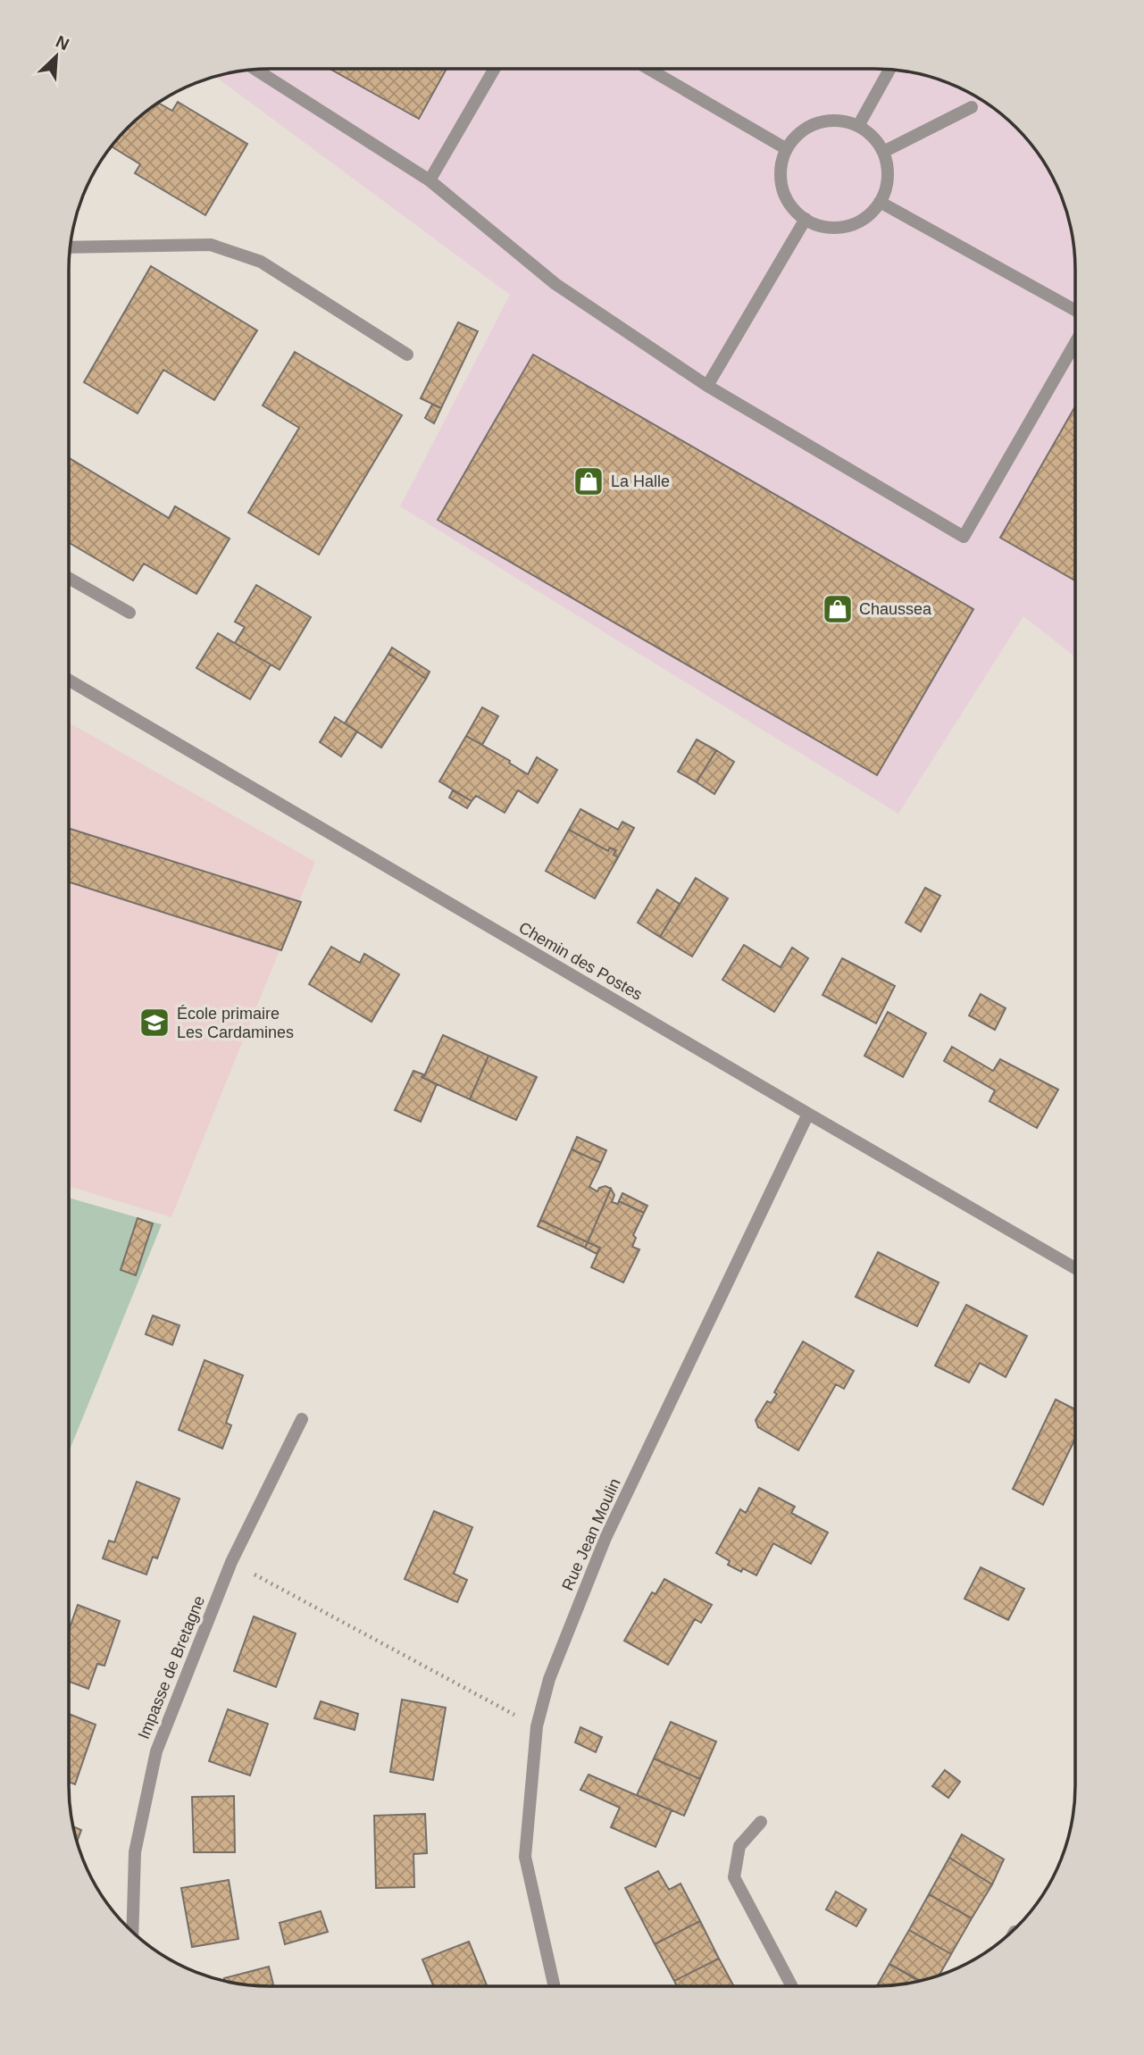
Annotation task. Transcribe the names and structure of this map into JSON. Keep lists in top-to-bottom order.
{
  "streets": {
    "street": ["Chemin des Postes", "Rue Jean Moulin", "Impasse de Bretagne"]
  },
  "crossings": [
    ["Chemin des Postes", "Rue Jean Moulin"]
  ],
  "places": {
    "shop": ["La Halle", "Chaussea"],
    "school or university": ["École primaire Les Cardamines"]
  },
  "north": "top right"
}
